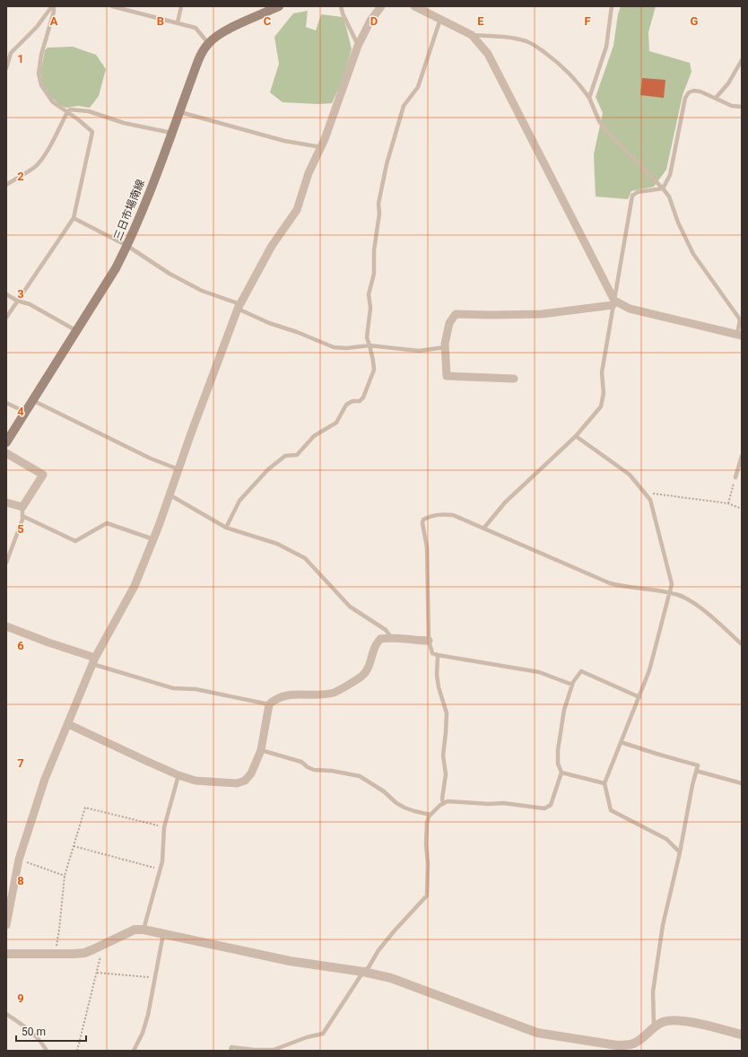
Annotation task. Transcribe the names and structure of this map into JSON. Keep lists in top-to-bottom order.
{
  "streets": {
    "main road": ["三日市場南線"]
  },
  "scale_bar": "50 m",
  "grid": {
    "columns": [
      "A",
      "B",
      "C",
      "D",
      "E",
      "F",
      "G"
    ],
    "rows": [
      "1",
      "2",
      "3",
      "4",
      "5",
      "6",
      "7",
      "8",
      "9"
    ]
  }
}
